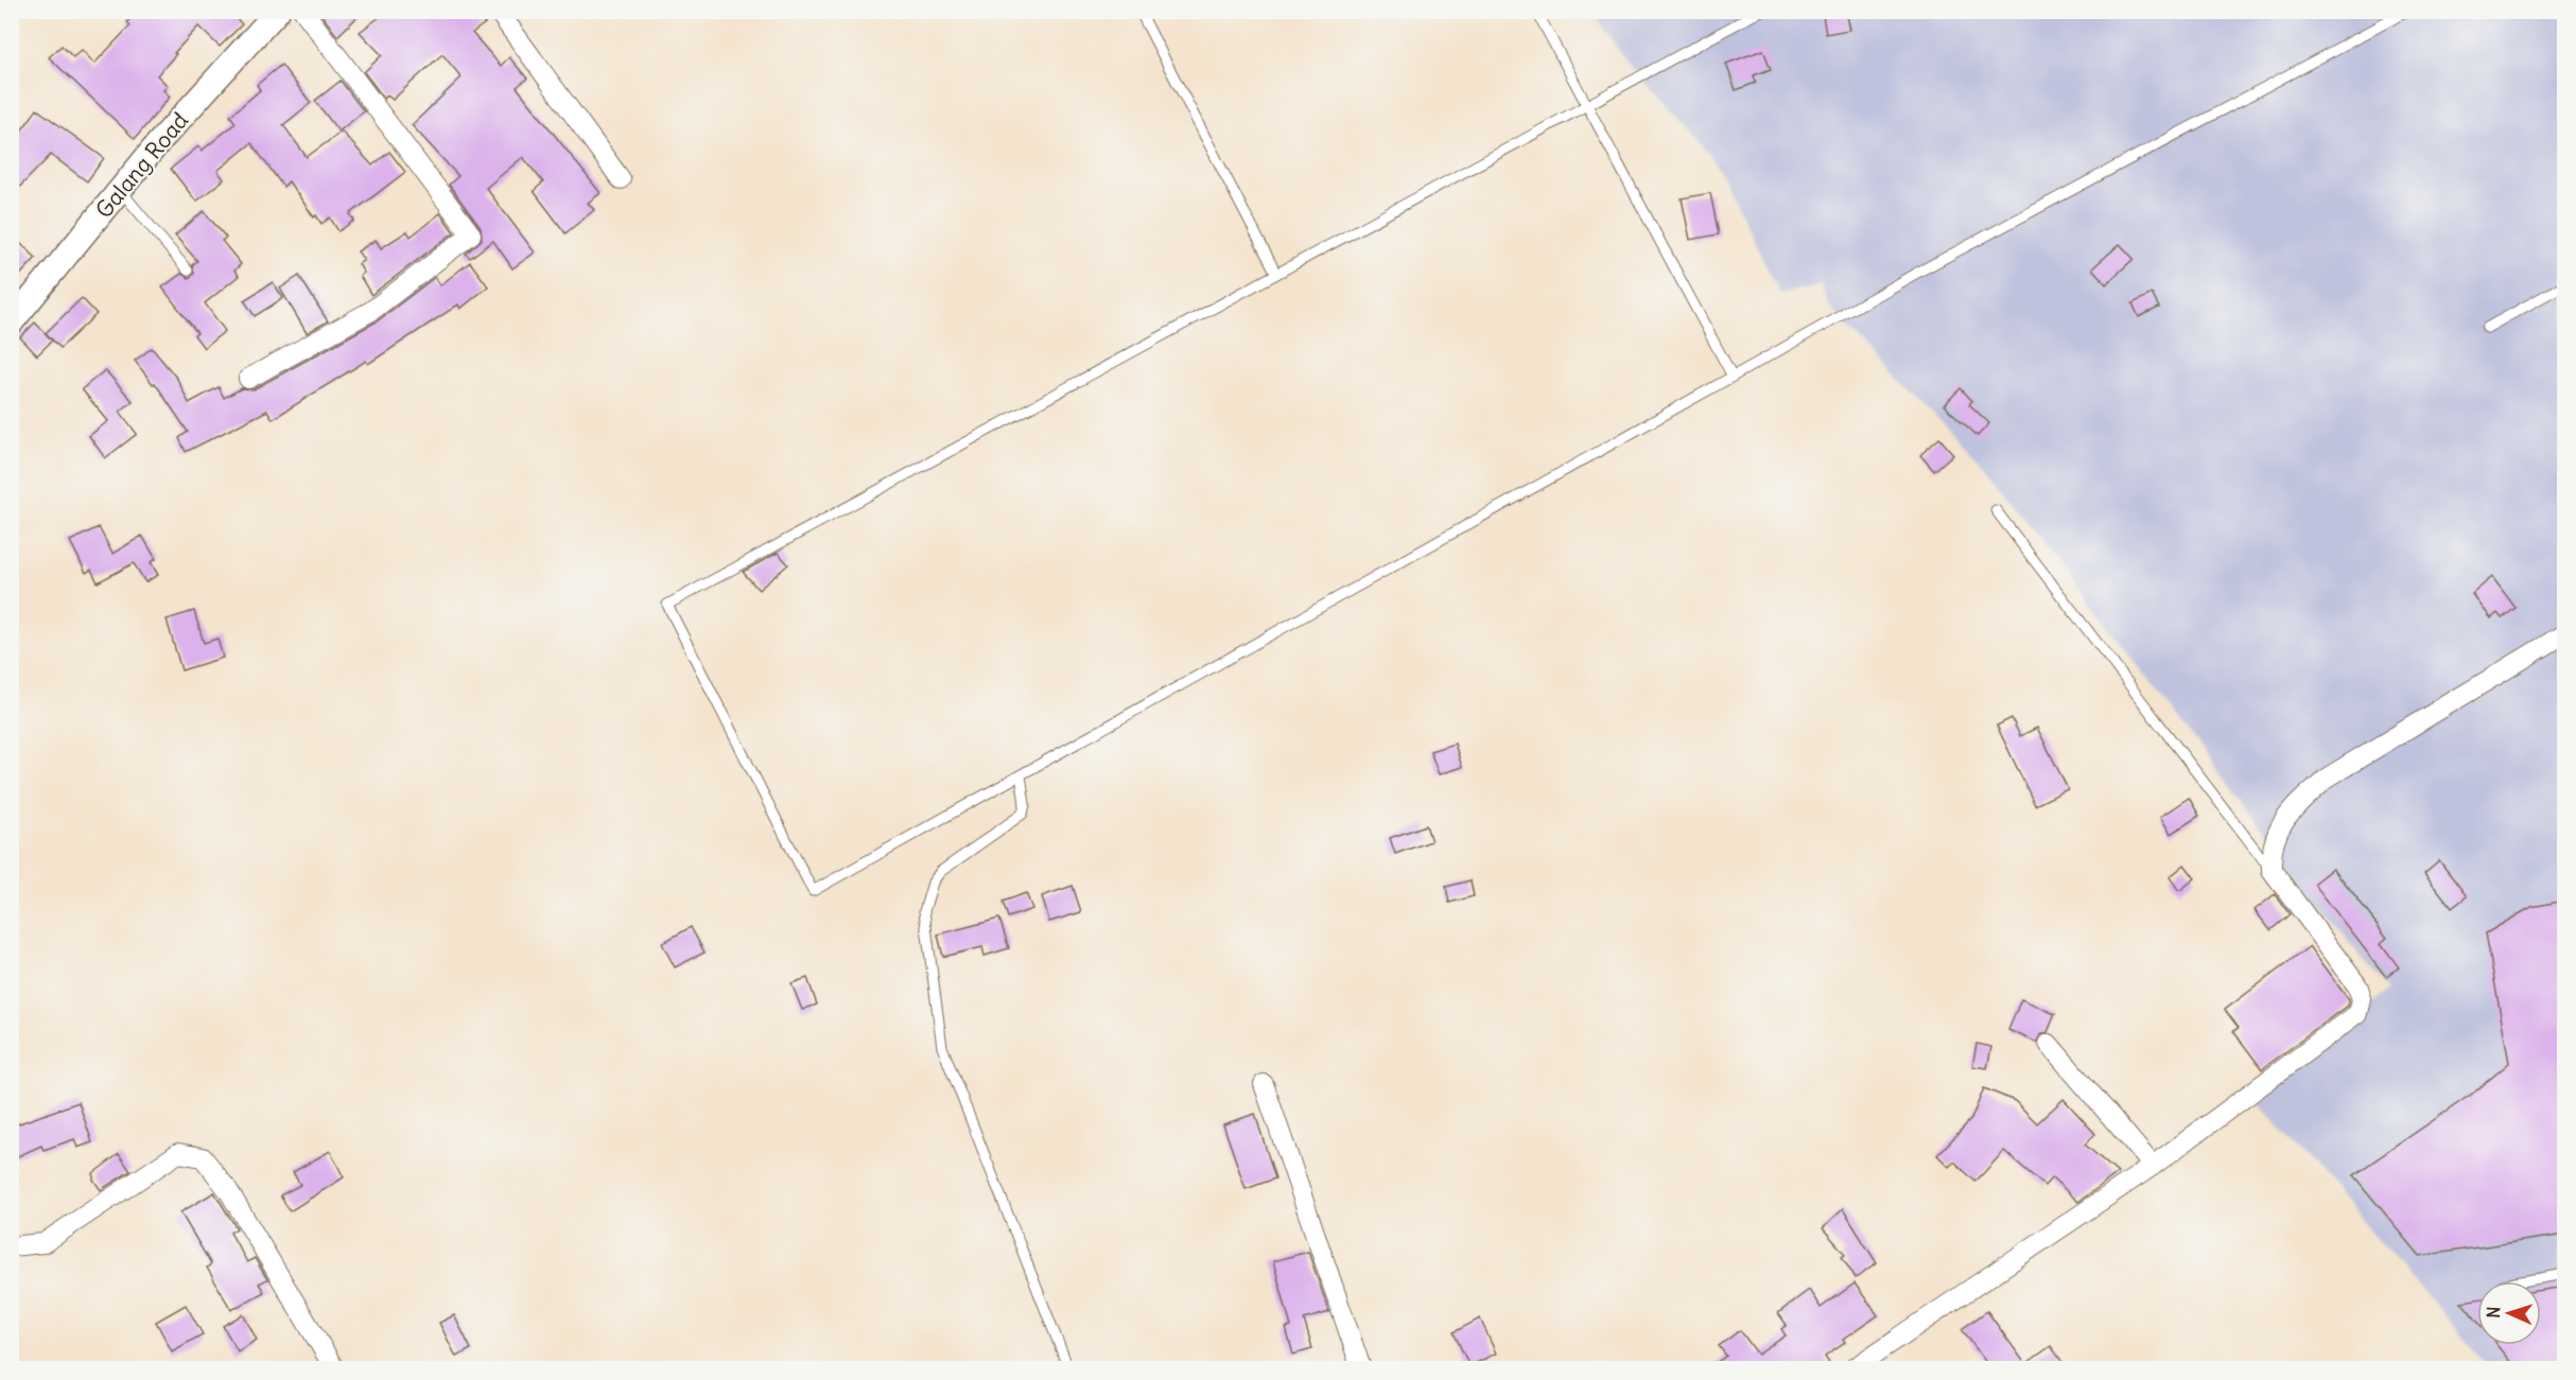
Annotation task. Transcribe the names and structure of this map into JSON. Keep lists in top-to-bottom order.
{
  "streets": {
    "street": ["Galang Road"]
  },
  "north": "left"
}
